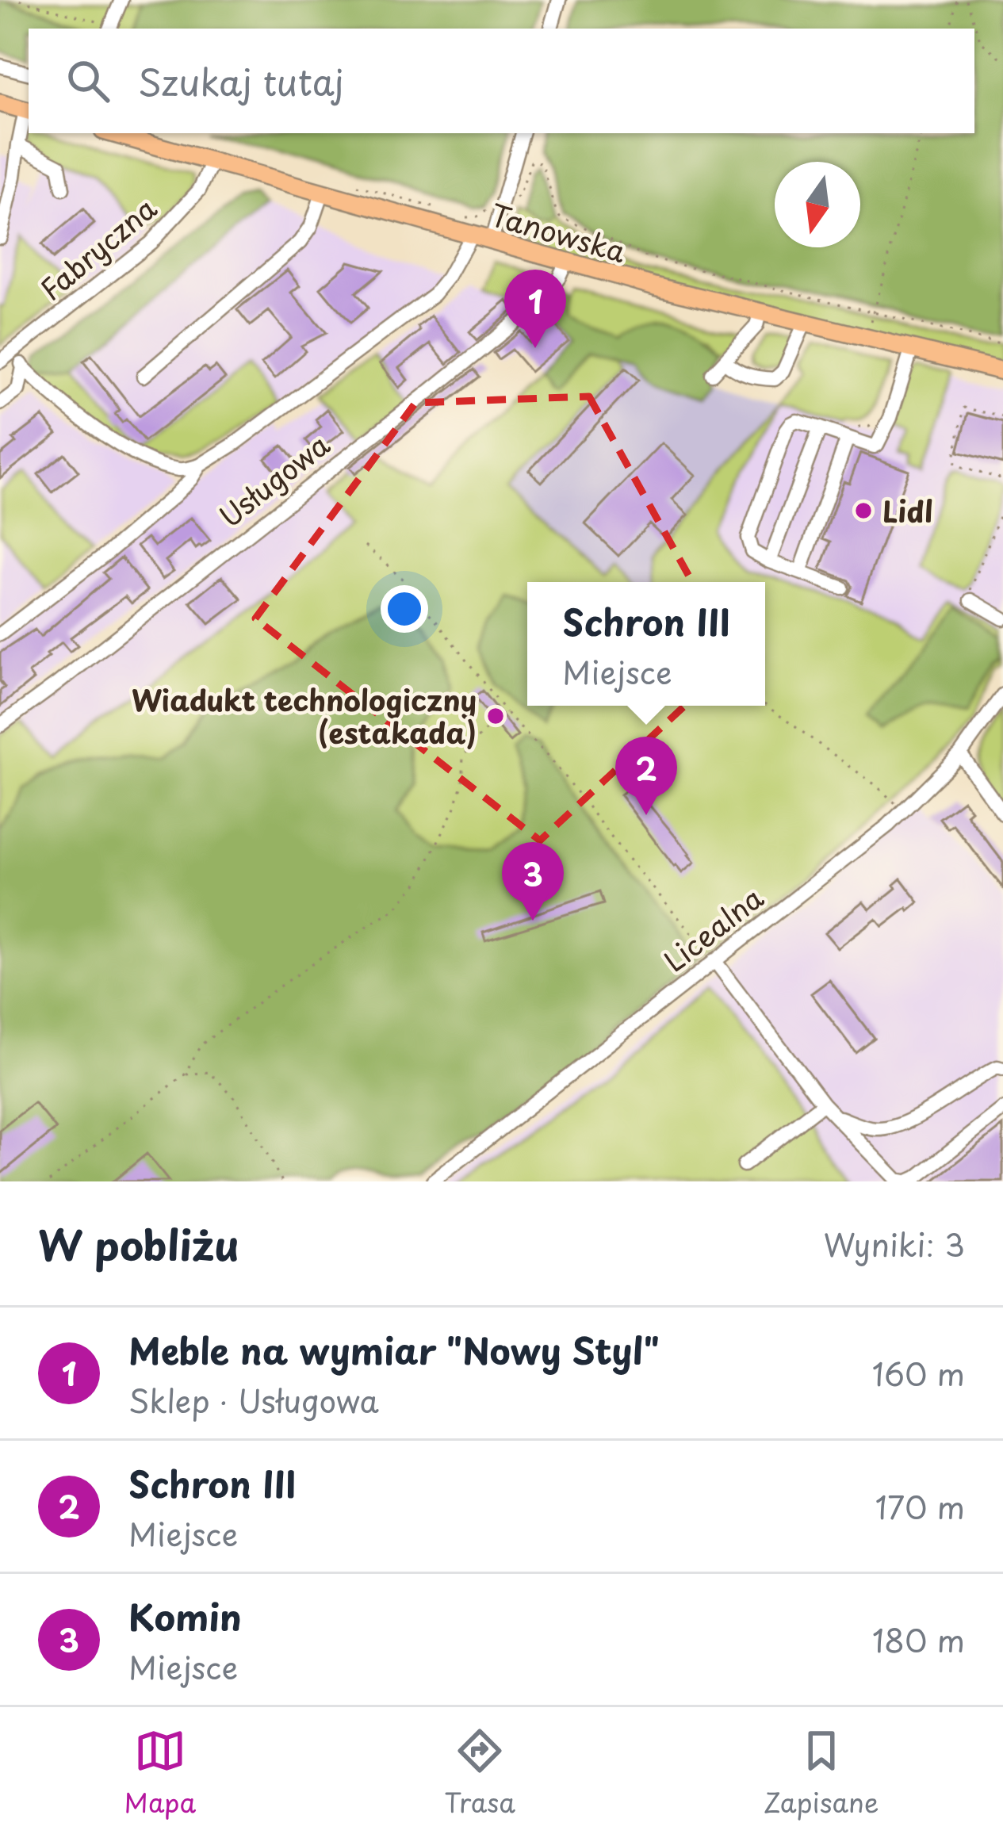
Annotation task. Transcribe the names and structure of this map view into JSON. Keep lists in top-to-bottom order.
{
  "streets": {
    "main road": ["Tanowska"],
    "street": ["Fabryczna", "Usługowa", "Licealna"]
  },
  "crossings": [
    ["Tanowska", "Fabryczna"],
    ["Tanowska", "Usługowa"]
  ],
  "places": ["Lidl", "Wiadukt technologiczny (estakada)"],
  "north": "bottom",
  "page": {
    "search": "Szukaj tutaj",
    "pins": ["1", "2", "3"],
    "popup": ["Schron III", "Miejsce"],
    "heading": ["W pobliżu", "Wyniki: 3"],
    "list": [
      {
        "mark": "1",
        "name": "Meble na wymiar \"Nowy Styl\"",
        "note": "Sklep · Usługowa",
        "value": "160 m"
      },
      {
        "mark": "2",
        "name": "Schron III",
        "note": "Miejsce",
        "value": "170 m"
      },
      {
        "mark": "3",
        "name": "Komin",
        "note": "Miejsce",
        "value": "180 m"
      }
    ],
    "nav": ["Mapa", "Trasa", "Zapisane"]
  }
}
